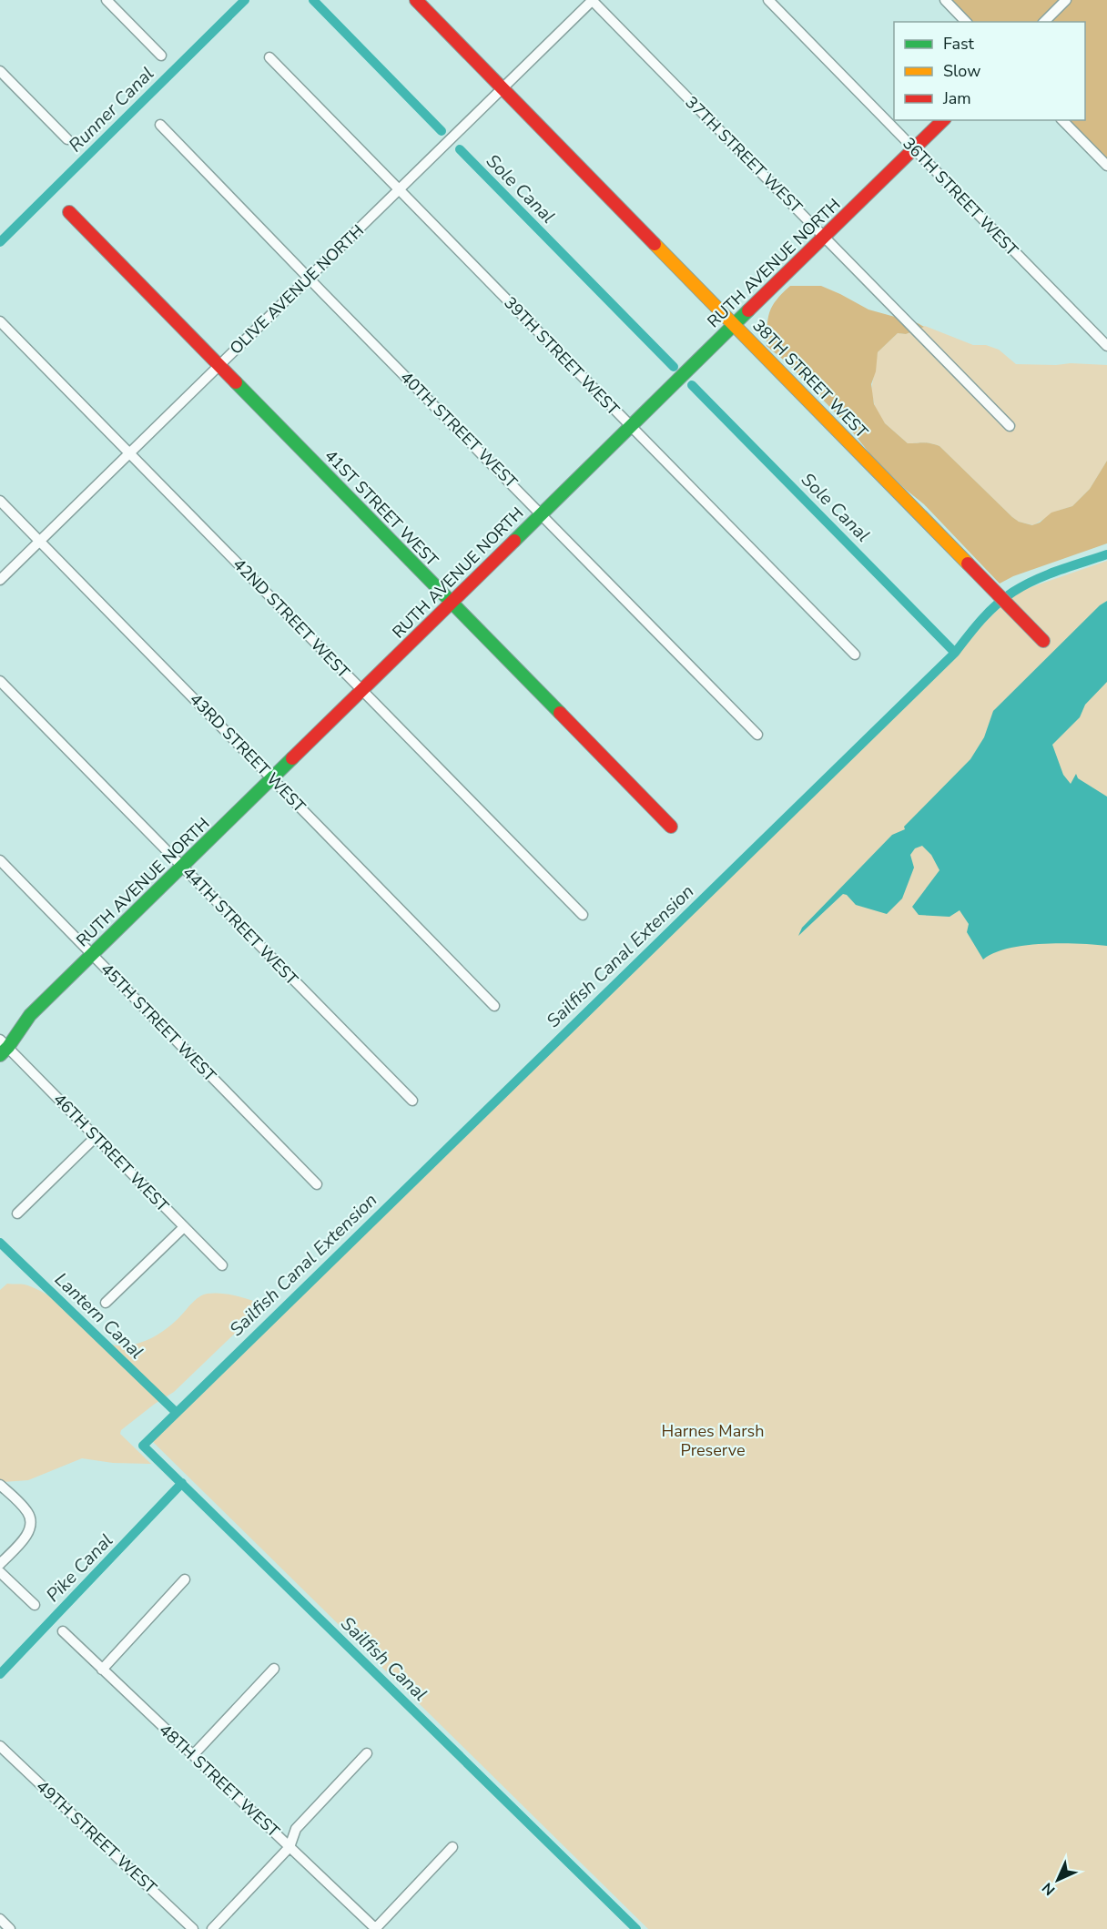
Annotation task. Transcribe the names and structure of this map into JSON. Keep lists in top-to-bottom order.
{
  "streets": {
    "street": [
      "37TH STREET WEST",
      "36TH STREET WEST",
      "RUTH AVENUE NORTH",
      "OLIVE AVENUE NORTH",
      "39TH STREET WEST",
      "38TH STREET WEST",
      "40TH STREET WEST",
      "41ST STREET WEST",
      "42ND STREET WEST",
      "43RD STREET WEST",
      "44TH STREET WEST",
      "45TH STREET WEST",
      "46TH STREET WEST",
      "48TH STREET WEST",
      "49TH STREET WEST"
    ]
  },
  "crossings": [
    ["37TH STREET WEST", "RUTH AVENUE NORTH"],
    ["37TH STREET WEST", "OLIVE AVENUE NORTH"],
    ["36TH STREET WEST", "RUTH AVENUE NORTH"],
    ["RUTH AVENUE NORTH", "39TH STREET WEST"],
    ["RUTH AVENUE NORTH", "38TH STREET WEST"],
    ["RUTH AVENUE NORTH", "40TH STREET WEST"],
    ["RUTH AVENUE NORTH", "41ST STREET WEST"],
    ["RUTH AVENUE NORTH", "42ND STREET WEST"],
    ["RUTH AVENUE NORTH", "43RD STREET WEST"],
    ["RUTH AVENUE NORTH", "44TH STREET WEST"],
    ["RUTH AVENUE NORTH", "45TH STREET WEST"],
    ["RUTH AVENUE NORTH", "46TH STREET WEST"],
    ["OLIVE AVENUE NORTH", "39TH STREET WEST"],
    ["OLIVE AVENUE NORTH", "38TH STREET WEST"],
    ["OLIVE AVENUE NORTH", "40TH STREET WEST"],
    ["OLIVE AVENUE NORTH", "41ST STREET WEST"],
    ["OLIVE AVENUE NORTH", "42ND STREET WEST"],
    ["OLIVE AVENUE NORTH", "43RD STREET WEST"]
  ],
  "water": [
    "Runner Canal",
    "Sole Canal",
    "Sailfish Canal Extension",
    "Lantern Canal",
    "Pike Canal",
    "Sailfish Canal"
  ],
  "parks": ["Harnes Marsh Preserve"],
  "legend": ["Fast", "Slow", "Jam"],
  "north": "bottom left"
}
